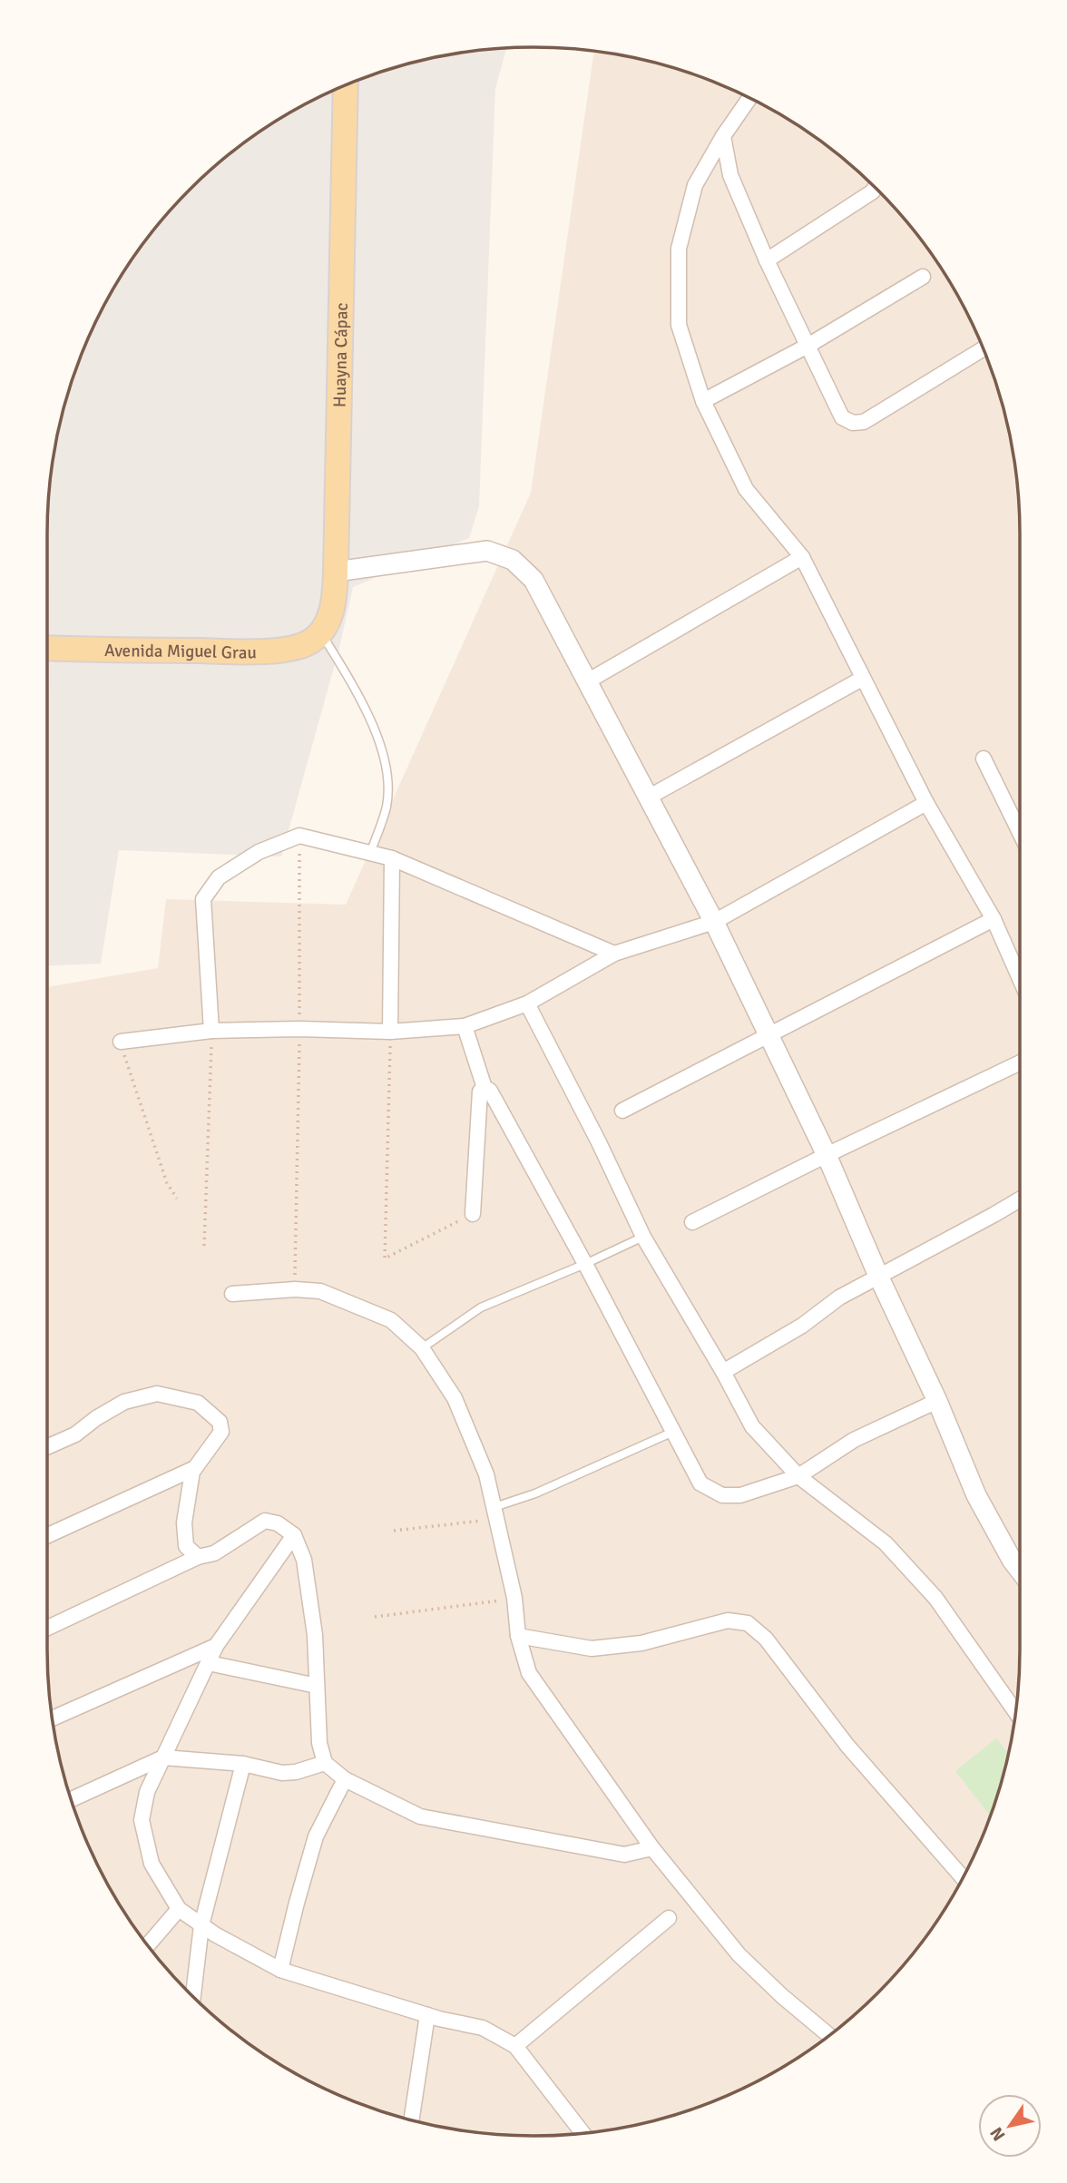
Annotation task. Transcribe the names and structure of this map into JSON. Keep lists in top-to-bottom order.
{
  "streets": {
    "main road": ["Huayna Cápac", "Avenida Miguel Grau"]
  },
  "crossings": [
    ["Huayna Cápac", "Avenida Miguel Grau"]
  ],
  "north": "bottom left"
}
